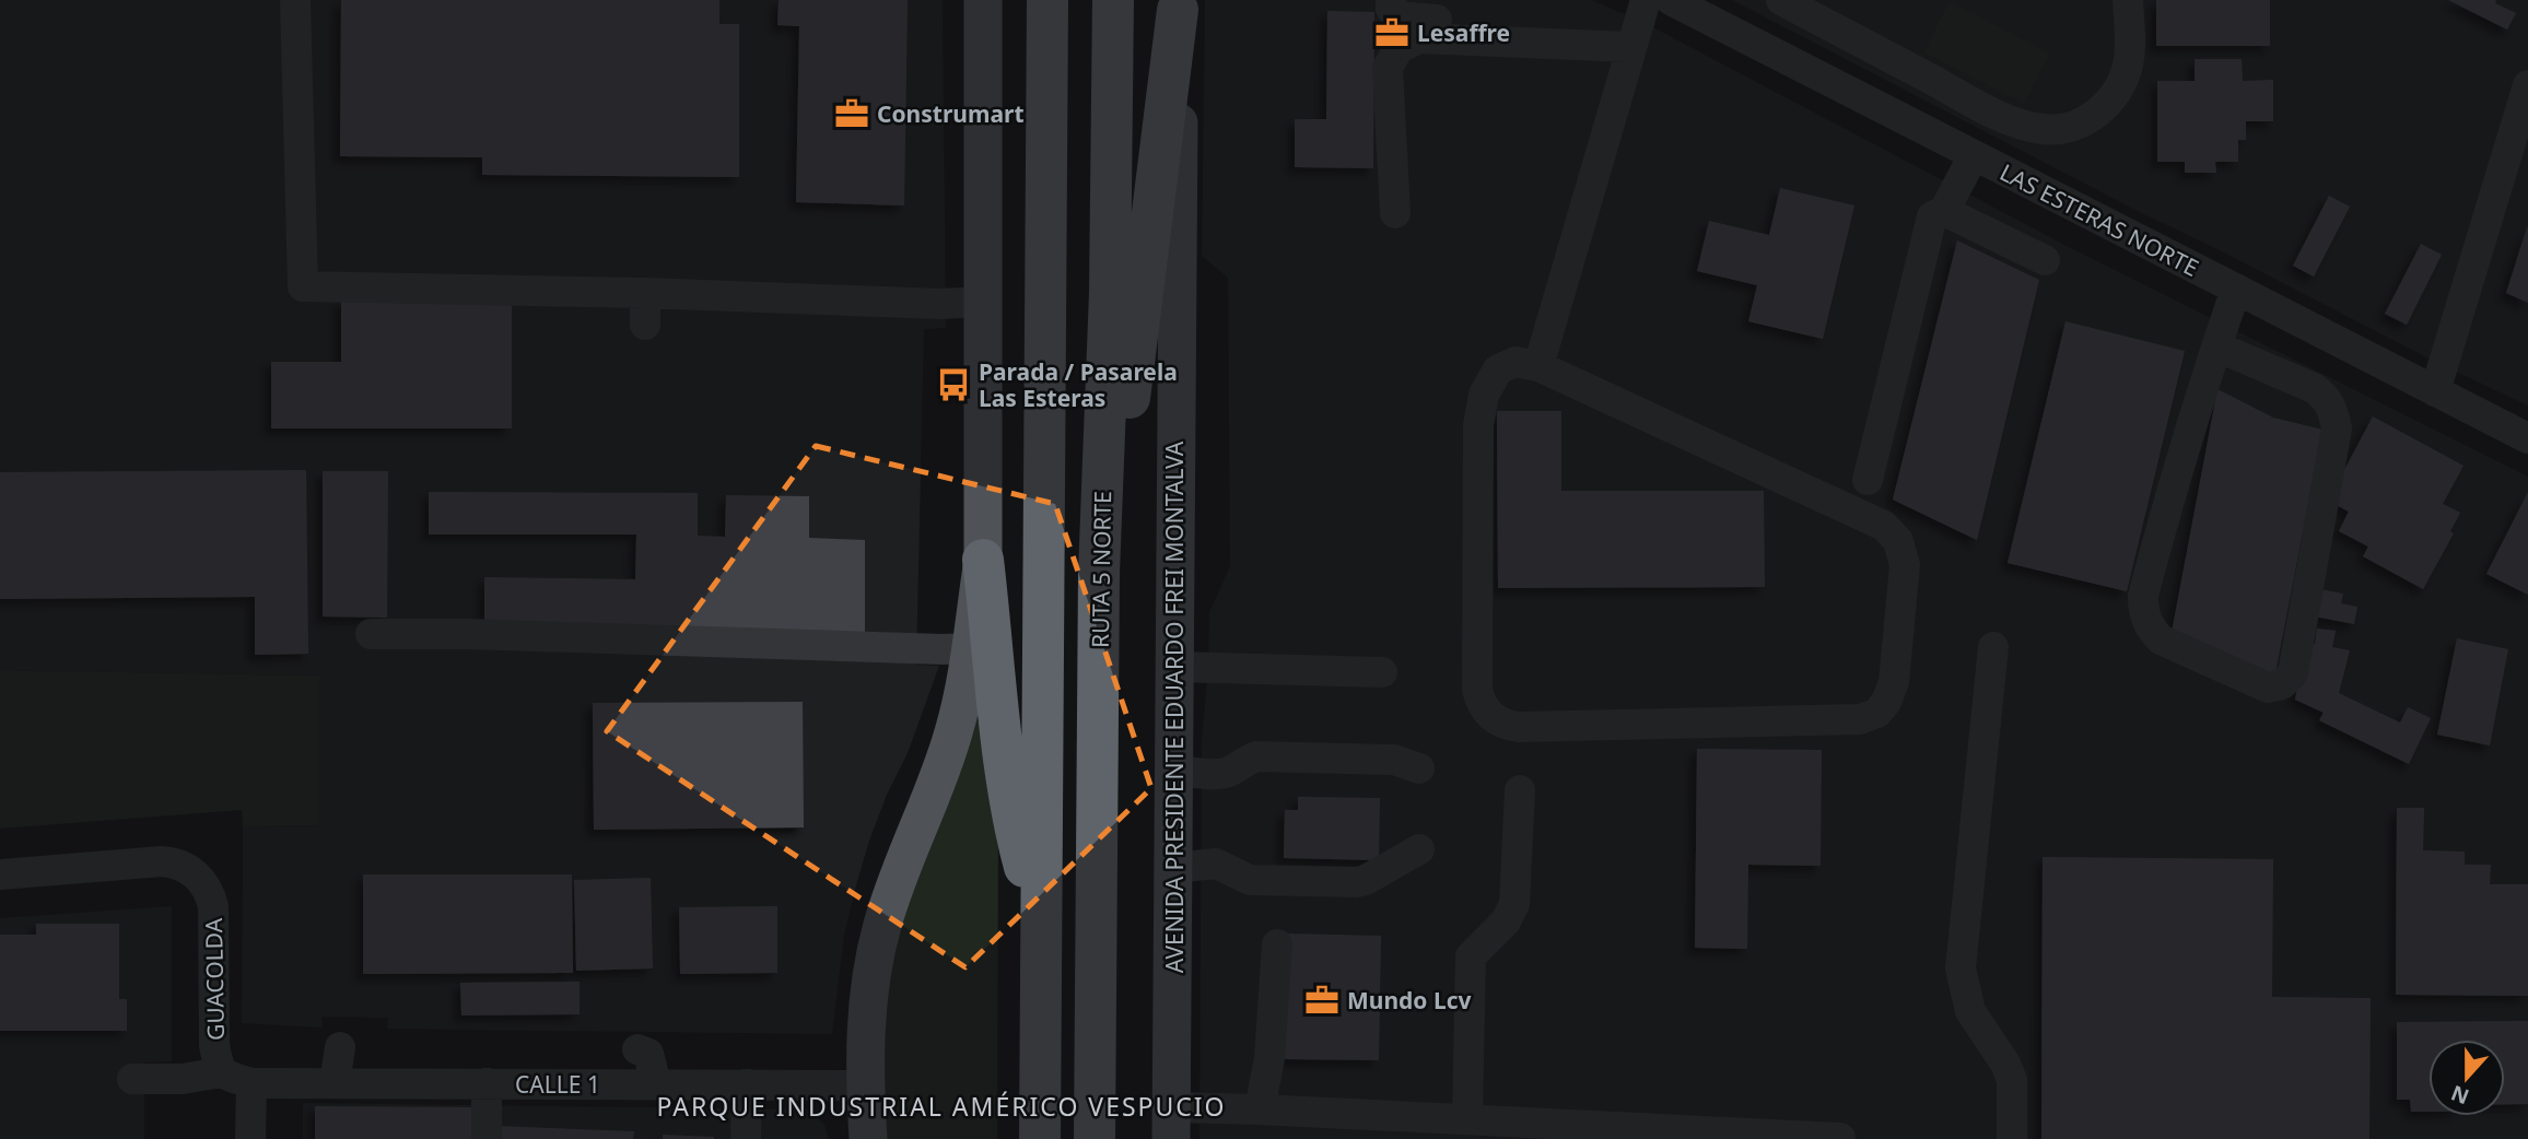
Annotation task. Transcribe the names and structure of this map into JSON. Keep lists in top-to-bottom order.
{
  "streets": {
    "highway": ["RUTA 5 NORTE"],
    "main road": ["AVENIDA PRESIDENTE EDUARDO FREI MONTALVA"],
    "street": ["LAS ESTERAS NORTE", "GUACOLDA", "CALLE 1"]
  },
  "crossings": [
    ["GUACOLDA", "CALLE 1"]
  ],
  "districts": ["PARQUE INDUSTRIAL AMÉRICO VESPUCIO"],
  "places": {
    "office": ["Lesaffre", "Construmart", "Mundo Lcv"],
    "bus stop": ["Parada / Pasarela Las Esteras"]
  },
  "north": "bottom"
}
